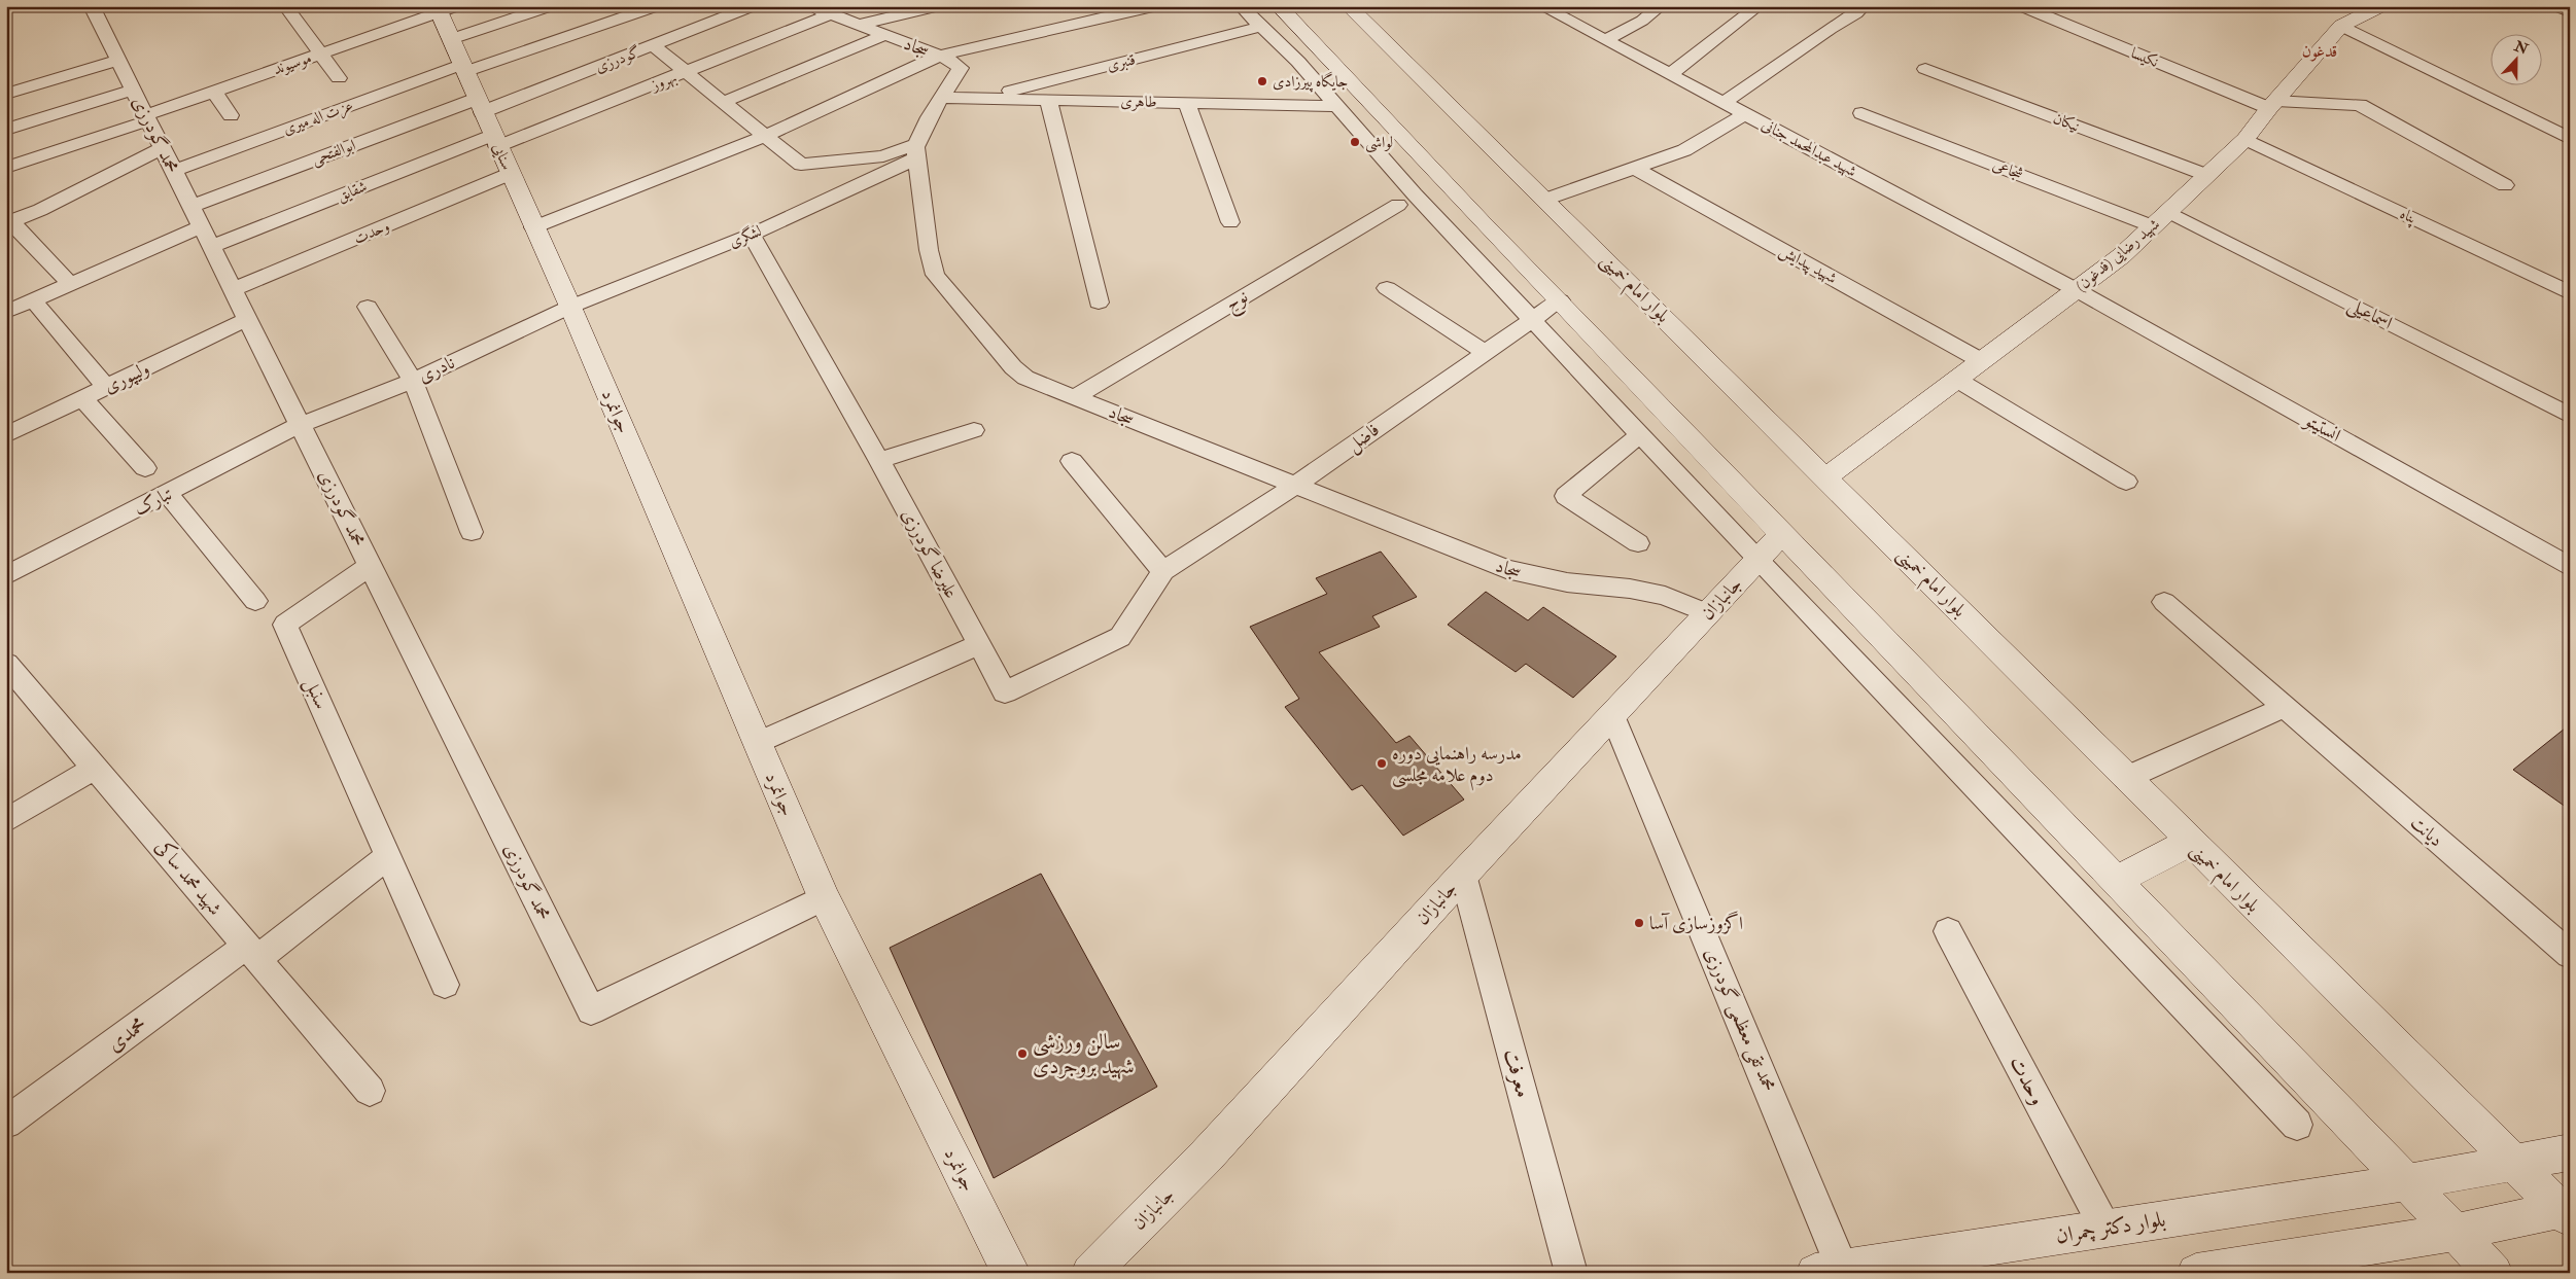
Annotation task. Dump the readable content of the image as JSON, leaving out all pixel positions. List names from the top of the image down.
{
  "streets": {
    "main road": [
      "سنایی",
      "(قدغون) شهید رضایی",
      "بلوار امام خمینی",
      "جوانمرد",
      "جانبازان",
      "بلوار دکتر چمران"
    ],
    "street": [
      "سجاد",
      "نکیسا",
      "گودرزی",
      "قنبری",
      "موسیوند",
      "بهروز",
      "طاهری",
      "عزت اله میری",
      "نیکان",
      "محمد گودرزی",
      "شهید عبدالمحمد جنانی",
      "ابوالفتحی",
      "شجاعی",
      "شقایق",
      "پناه",
      "وحدت",
      "لشگری",
      "شهید پیدایش",
      "نوح",
      "اسماعیلی",
      "نادری",
      "ولیپوری",
      "انستیتو",
      "فاضل",
      "تبارک",
      "علیرضا گودرزی",
      "سنبل",
      "دیانت",
      "شهید محمد ساکی",
      "محمد تقی معظمی گودرزی",
      "محمدی",
      "معرفت"
    ]
  },
  "crossings": [
    ["سجاد", "بهروز"],
    ["سجاد", "طاهری"],
    ["سجاد", "لشگری"],
    ["سجاد", "نوح"],
    ["سجاد", "فاضل"],
    ["سجاد", "جانبازان"],
    ["نکیسا", "(قدغون) شهید رضایی"],
    ["گودرزی", "ابوالفتحی"],
    ["گودرزی", "سنایی"],
    ["قنبری", "طاهری"],
    ["موسیوند", "محمد گودرزی"],
    ["موسیوند", "سنایی"],
    ["بهروز", "سنایی"],
    ["بهروز", "شقایق"],
    ["عزت اله میری", "محمد گودرزی"],
    ["عزت اله میری", "سنایی"],
    ["نیکان", "(قدغون) شهید رضایی"],
    ["محمد گودرزی", "ابوالفتحی"],
    ["محمد گودرزی", "شقایق"],
    ["محمد گودرزی", "وحدت"],
    ["محمد گودرزی", "نادری"],
    ["محمد گودرزی", "ولیپوری"],
    ["محمد گودرزی", "جوانمرد"],
    ["محمد گودرزی", "تبارک"],
    ["محمد گودرزی", "سنبل"],
    ["شهید عبدالمحمد جنانی", "(قدغون) شهید رضایی"],
    ["شهید عبدالمحمد جنانی", "انستیتو"],
    ["ابوالفتحی", "سنایی"],
    ["سنایی", "شقایق"],
    ["سنایی", "وحدت"],
    ["سنایی", "لشگری"],
    ["سنایی", "نادری"],
    ["سنایی", "جوانمرد"],
    ["شجاعی", "(قدغون) شهید رضایی"],
    ["شجاعی", "اسماعیلی"],
    ["پناه", "(قدغون) شهید رضایی"],
    ["وحدت", "بلوار دکتر چمران"],
    ["لشگری", "نادری"],
    ["لشگری", "جوانمرد"],
    ["لشگری", "علیرضا گودرزی"],
    ["(قدغون) شهید رضایی", "شهید پیدایش"],
    ["(قدغون) شهید رضایی", "بلوار امام خمینی"],
    ["(قدغون) شهید رضایی", "اسماعیلی"],
    ["(قدغون) شهید رضایی", "انستیتو"],
    ["بلوار امام خمینی", "بلوار دکتر چمران"],
    ["نادری", "جوانمرد"],
    ["نادری", "تبارک"],
    ["فاضل", "علیرضا گودرزی"],
    ["جانبازان", "محمد تقی معظمی گودرزی"],
    ["جانبازان", "معرفت"],
    ["شهید محمد ساکی", "محمدی"],
    ["محمد تقی معظمی گودرزی", "بلوار دکتر چمران"]
  ],
  "districts": ["قدغون"],
  "places": [
    "جایگاه پیرزادی",
    "لواشی",
    "مدرسه راهنمایی دوره دوم علامه مجلسی",
    "اگزوزسازی آسا",
    "سالن ورزشی شهید بروجردی"
  ],
  "north": "top"
}
